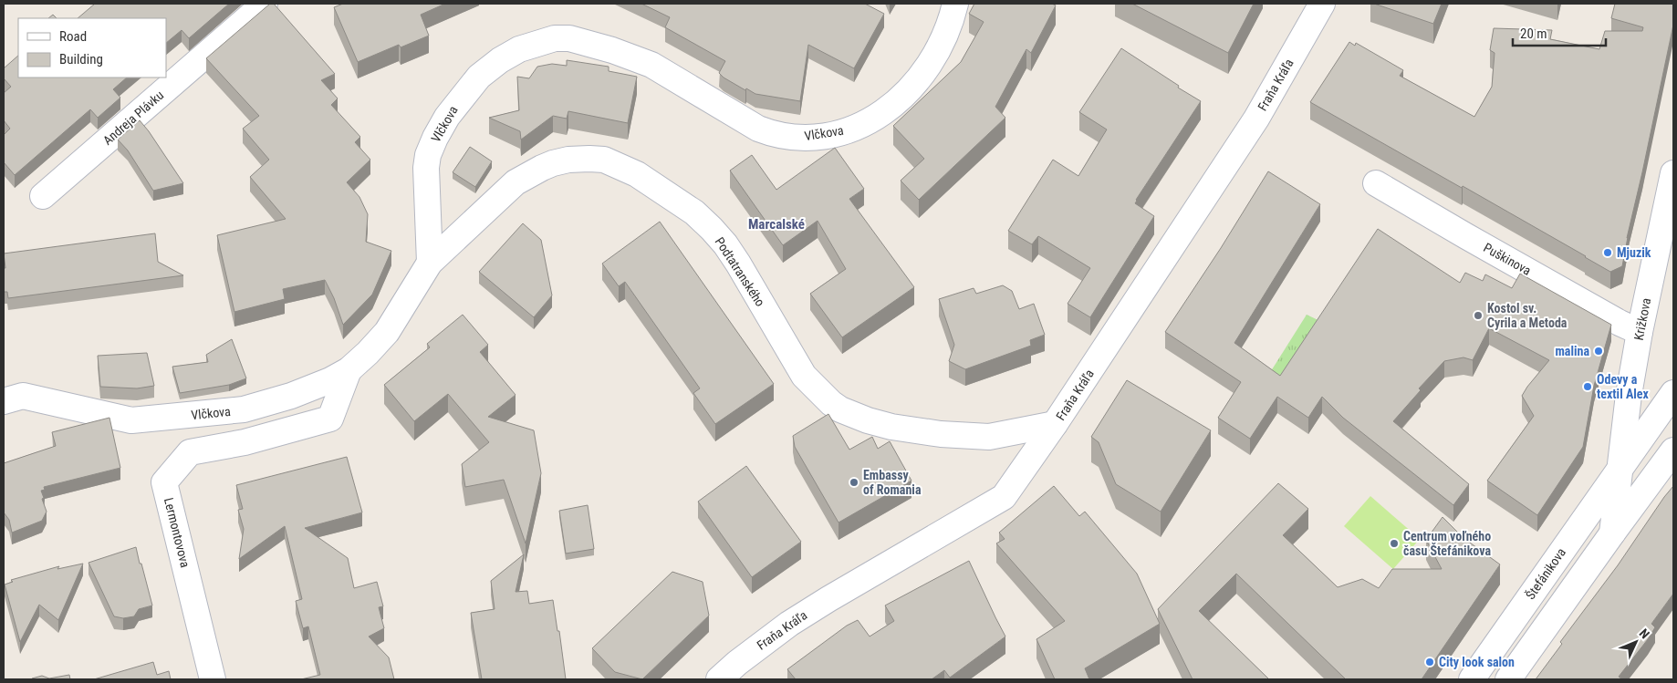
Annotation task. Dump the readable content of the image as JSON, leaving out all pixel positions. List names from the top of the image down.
{
  "streets": {
    "street": [
      "Fraňa Kráľa",
      "Andreja Plávku",
      "Vlčkova",
      "Puškinova",
      "Podtatranského",
      "Križkova",
      "Lermontovova",
      "Štefánikova"
    ]
  },
  "crossings": [
    ["Fraňa Kráľa", "Podtatranského"],
    ["Vlčkova", "Podtatranského"],
    ["Vlčkova", "Lermontovova"],
    ["Puškinova", "Križkova"],
    ["Križkova", "Štefánikova"]
  ],
  "districts": ["Marcalské"],
  "places": [
    "Mjuzik",
    "Kostol sv. Cyrila a Metoda",
    "malina",
    "Odevy a textil Alex",
    "Embassy of Romania",
    "Centrum voľného času Štefánikova",
    "City look salon"
  ],
  "legend": ["Road", "Building"],
  "scale_bar": "20 m",
  "north": "top right"
}
